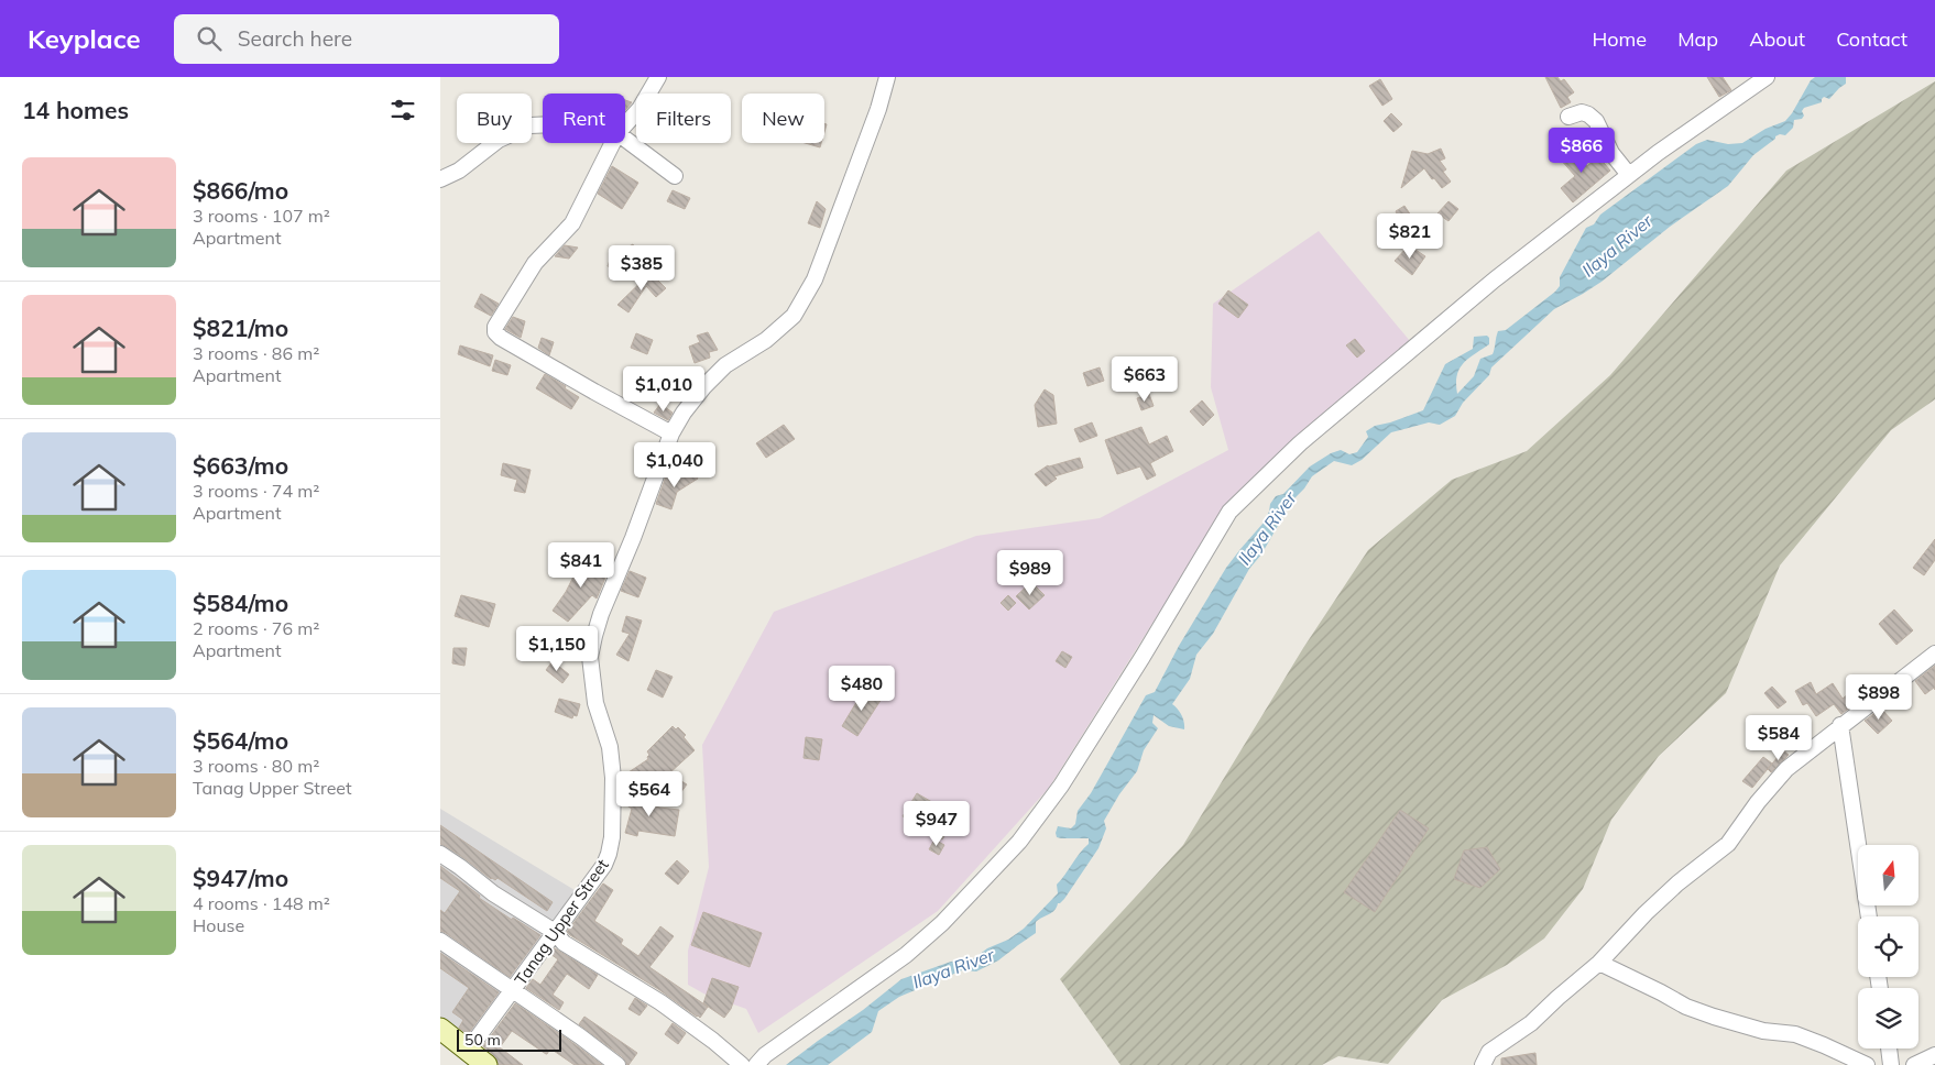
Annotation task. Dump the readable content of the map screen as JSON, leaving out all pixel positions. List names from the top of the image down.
{
  "streets": {
    "street": ["Tanag Upper Street"]
  },
  "water": ["Ilaya River"],
  "scale_bar": "50 m",
  "north": "top",
  "page": {
    "header": "Keyplace",
    "search": "Search here",
    "nav": [
      "Home",
      "Map",
      "About",
      "Contact"
    ],
    "heading": "14 homes",
    "chip": [
      "Buy",
      "Rent",
      "Filters",
      "New"
    ],
    "price": [
      "$866",
      "$821",
      "$385",
      "$663",
      "$1,010",
      "$1,040",
      "$841",
      "$989",
      "$1,150",
      "$480",
      "$898",
      "$584",
      "$564",
      "$947"
    ],
    "list": [
      {
        "name": "$866/mo",
        "note": "3 rooms · 107 m² · Apartment"
      },
      {
        "name": "$821/mo",
        "note": "3 rooms · 86 m² · Apartment"
      },
      {
        "name": "$663/mo",
        "note": "3 rooms · 74 m² · Apartment"
      },
      {
        "name": "$584/mo",
        "note": "2 rooms · 76 m² · Apartment"
      },
      {
        "name": "$564/mo",
        "note": "3 rooms · 80 m² · Tanag Upper Street"
      },
      {
        "name": "$947/mo",
        "note": "4 rooms · 148 m² · House"
      }
    ],
    "scale": "50 m"
  }
}
